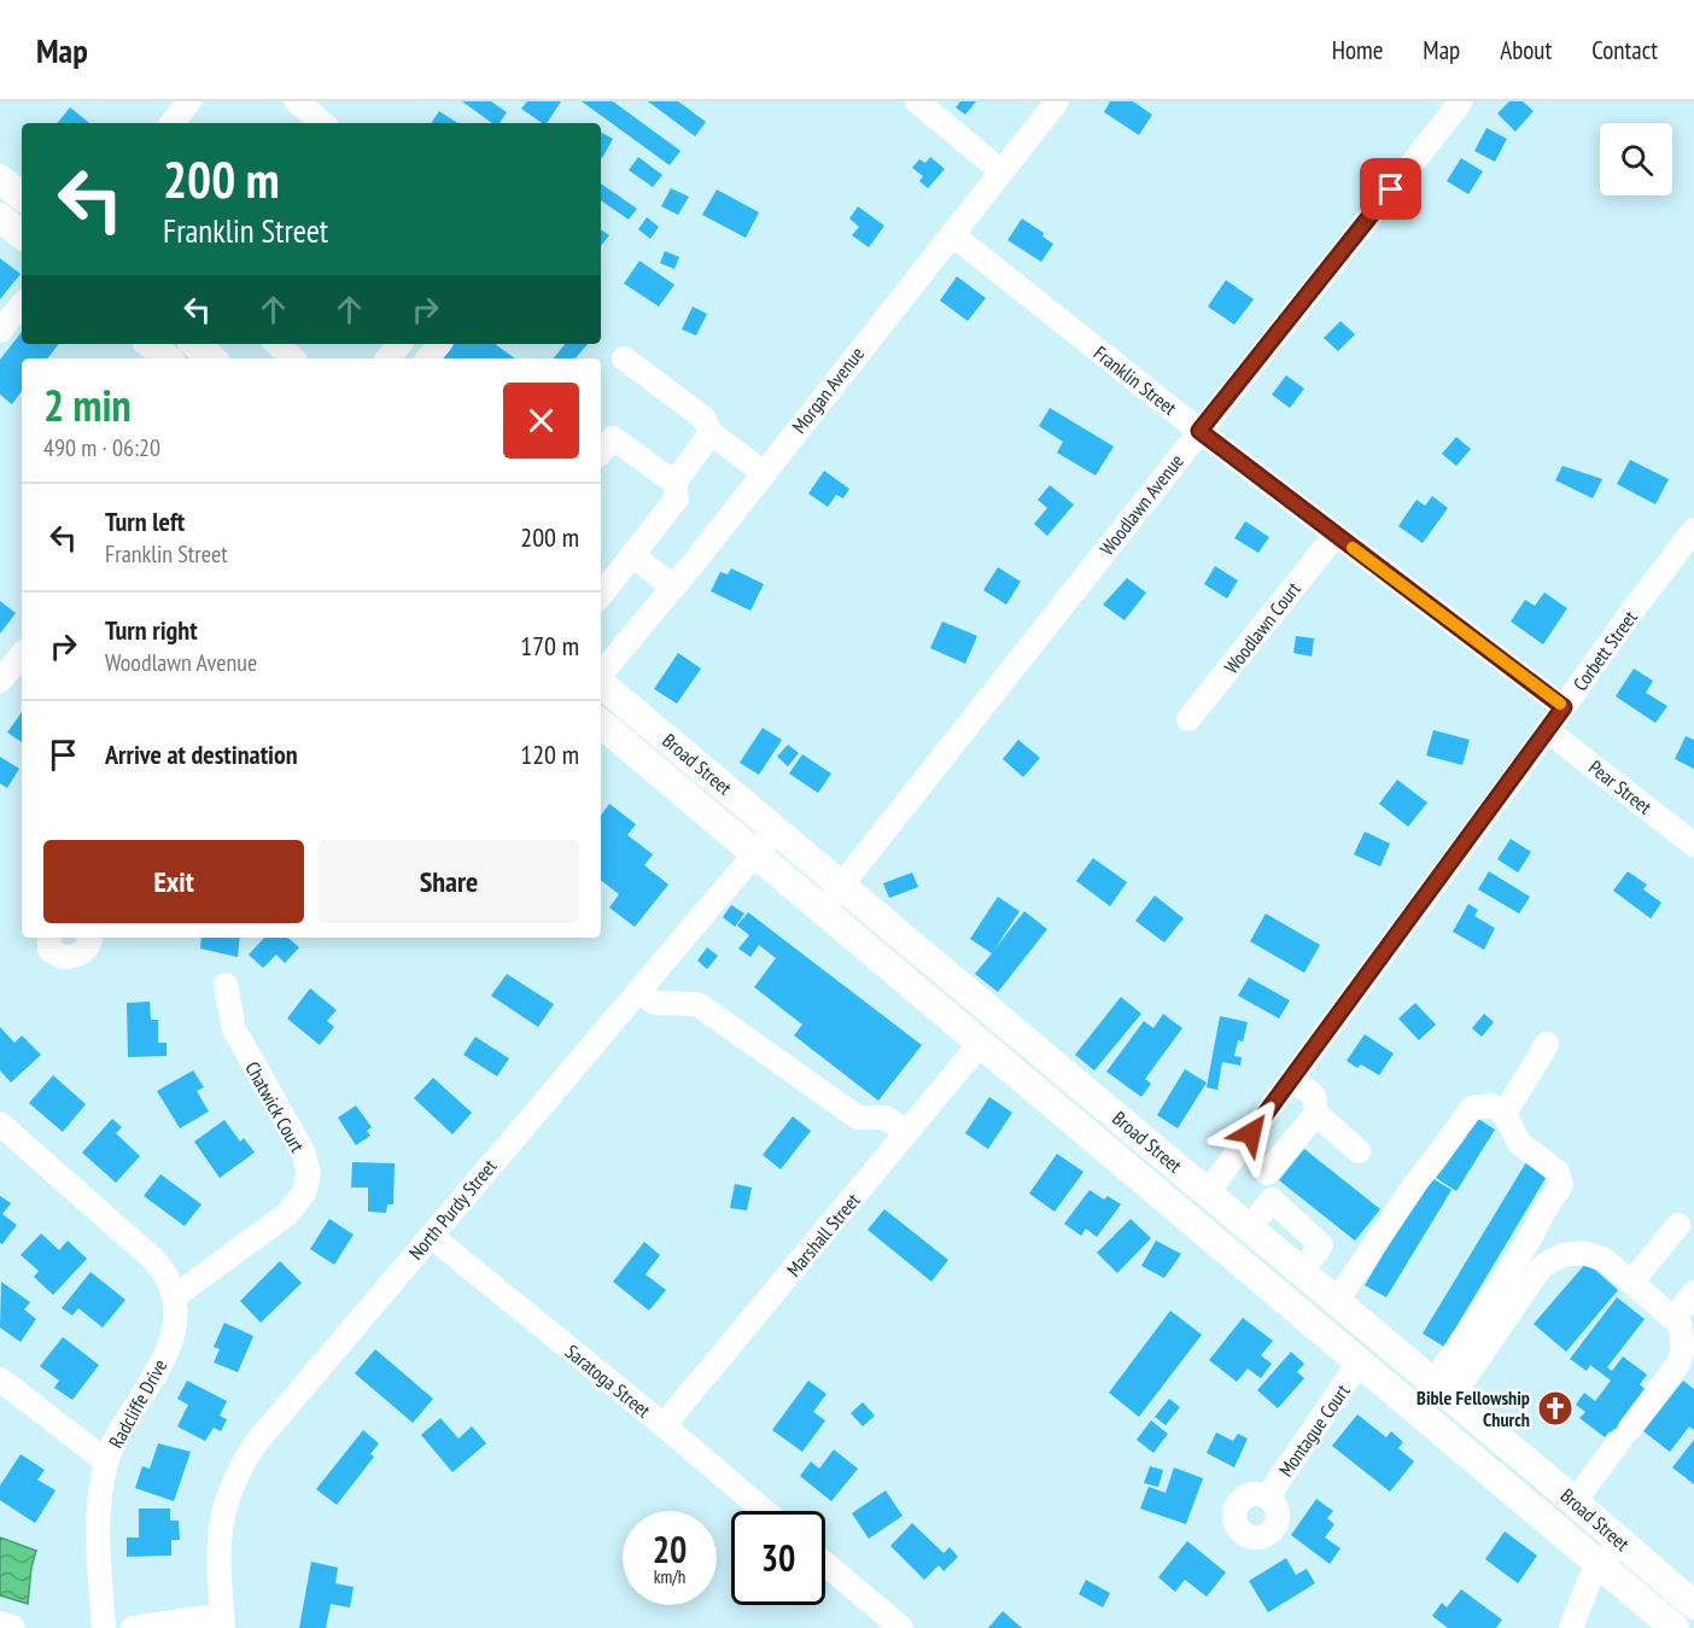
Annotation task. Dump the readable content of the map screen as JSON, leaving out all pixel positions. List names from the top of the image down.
{
  "streets": {
    "main road": ["Broad Street"],
    "street": [
      "Franklin Street",
      "Morgan Avenue",
      "Woodlawn Avenue",
      "Woodlawn Court",
      "Corbett Street",
      "Pear Street",
      "Chatwick Court",
      "North Purdy Street",
      "Marshall Street",
      "Saratoga Street",
      "Radcliffe Drive",
      "Montague Court"
    ]
  },
  "crossings": [
    ["Franklin Street", "Morgan Avenue"],
    ["Franklin Street", "Woodlawn Avenue"],
    ["Franklin Street", "Woodlawn Court"],
    ["Franklin Street", "Corbett Street"],
    ["Woodlawn Avenue", "Broad Street"],
    ["Corbett Street", "Broad Street"],
    ["Corbett Street", "Pear Street"],
    ["Broad Street", "North Purdy Street"],
    ["Broad Street", "Marshall Street"],
    ["Broad Street", "Montague Court"],
    ["Chatwick Court", "Radcliffe Drive"],
    ["North Purdy Street", "Saratoga Street"],
    ["Marshall Street", "Saratoga Street"]
  ],
  "places": {
    "church": ["Bible Fellowship Church"]
  },
  "page": {
    "header": "Map",
    "nav": [
      "Home",
      "Map",
      "About",
      "Contact"
    ],
    "turn": ["200 m", "Franklin Street"],
    "heading": ["2 min", "490 m · 06:20"],
    "list": [
      {
        "name": "Turn left",
        "note": "Franklin Street",
        "value": "200 m"
      },
      {
        "name": "Turn right",
        "note": "Woodlawn Avenue",
        "value": "170 m"
      },
      {
        "name": "Arrive at destination",
        "value": "120 m"
      }
    ],
    "buttons": ["Exit", "Share"],
    "speed": "20 km/h",
    "limit": "30"
  }
}
